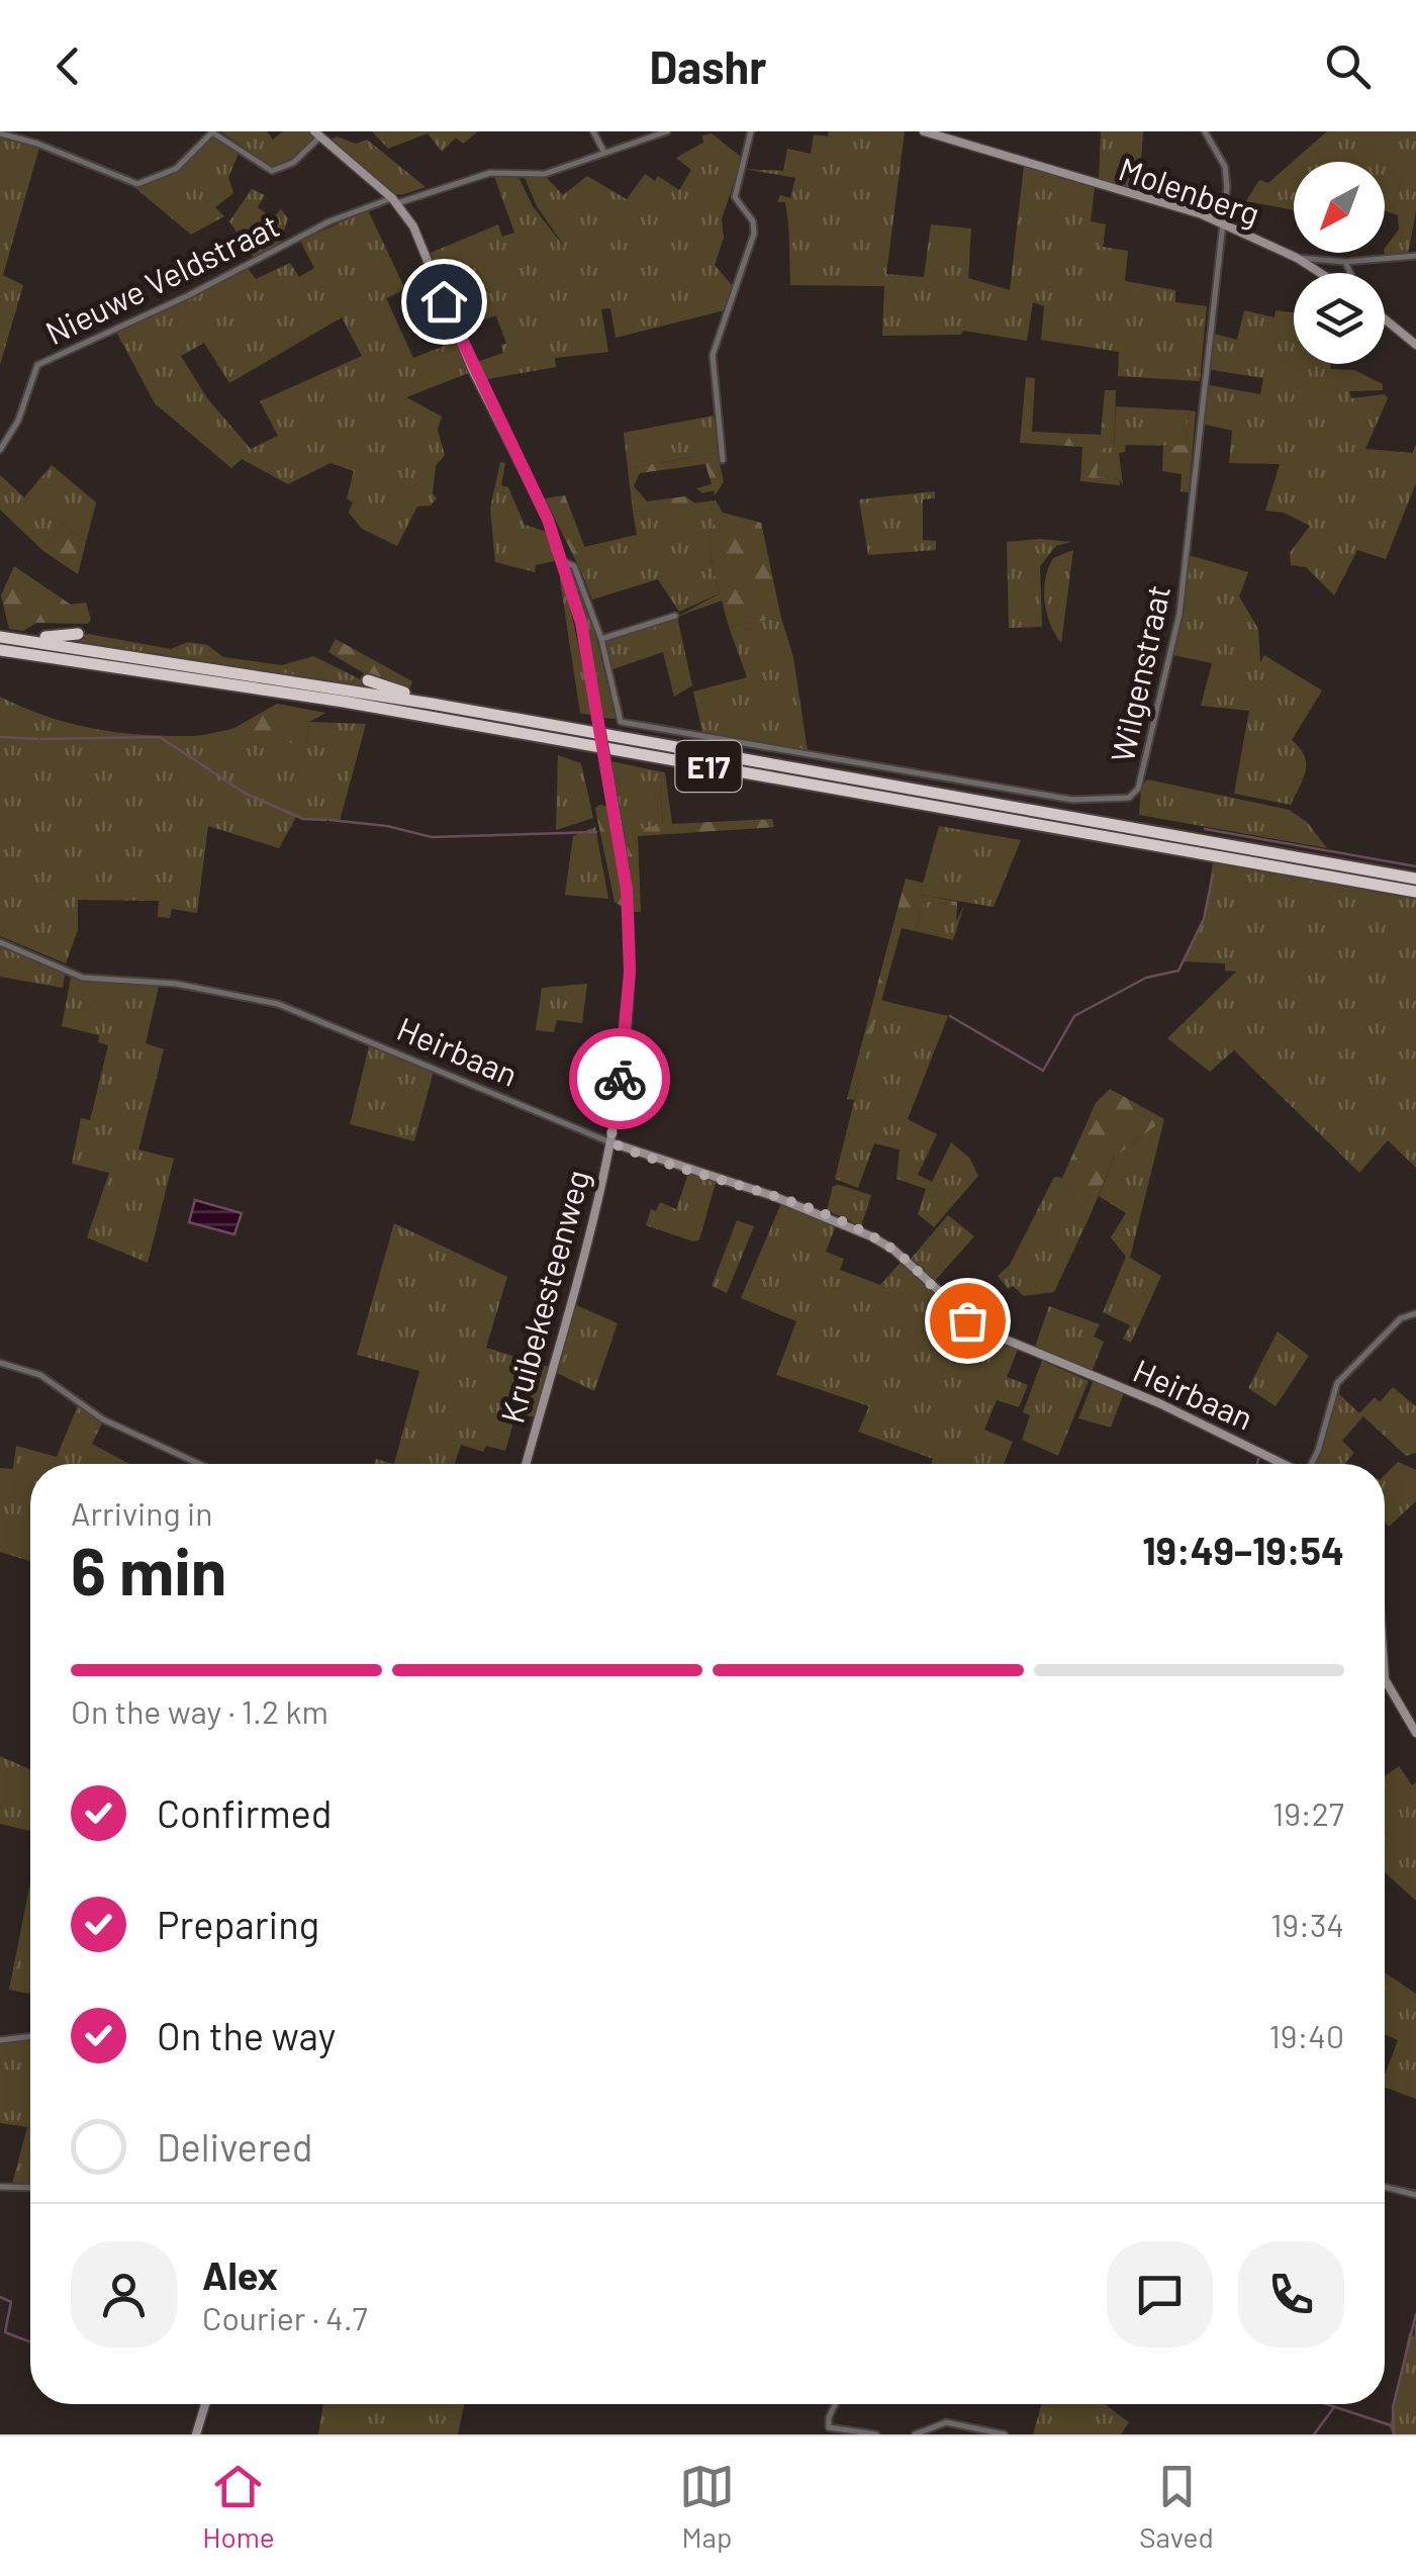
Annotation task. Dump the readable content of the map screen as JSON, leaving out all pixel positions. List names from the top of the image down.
{
  "streets": {
    "highway": ["E17"],
    "street": [
      "Molenberg",
      "Nieuwe Veldstraat",
      "Wilgenstraat",
      "Heirbaan",
      "Kruibekesteenweg"
    ]
  },
  "crossings": [
    ["Molenberg", "Wilgenstraat"],
    ["Nieuwe Veldstraat", "Kruibekesteenweg"],
    ["Heirbaan", "Kruibekesteenweg"]
  ],
  "north": "bottom left",
  "page": {
    "header": "Dashr",
    "heading": ["6 min", "Arriving in", "19:49–19:54"],
    "panel": ["Alex", "Courier · 4.7"],
    "bar": "On the way · 1.2 km",
    "list": [
      ["Confirmed", "19:27"],
      ["Preparing", "19:34"],
      ["On the way", "19:40"],
      "Delivered"
    ],
    "tabs": ["Home", "Map", "Saved"]
  }
}
